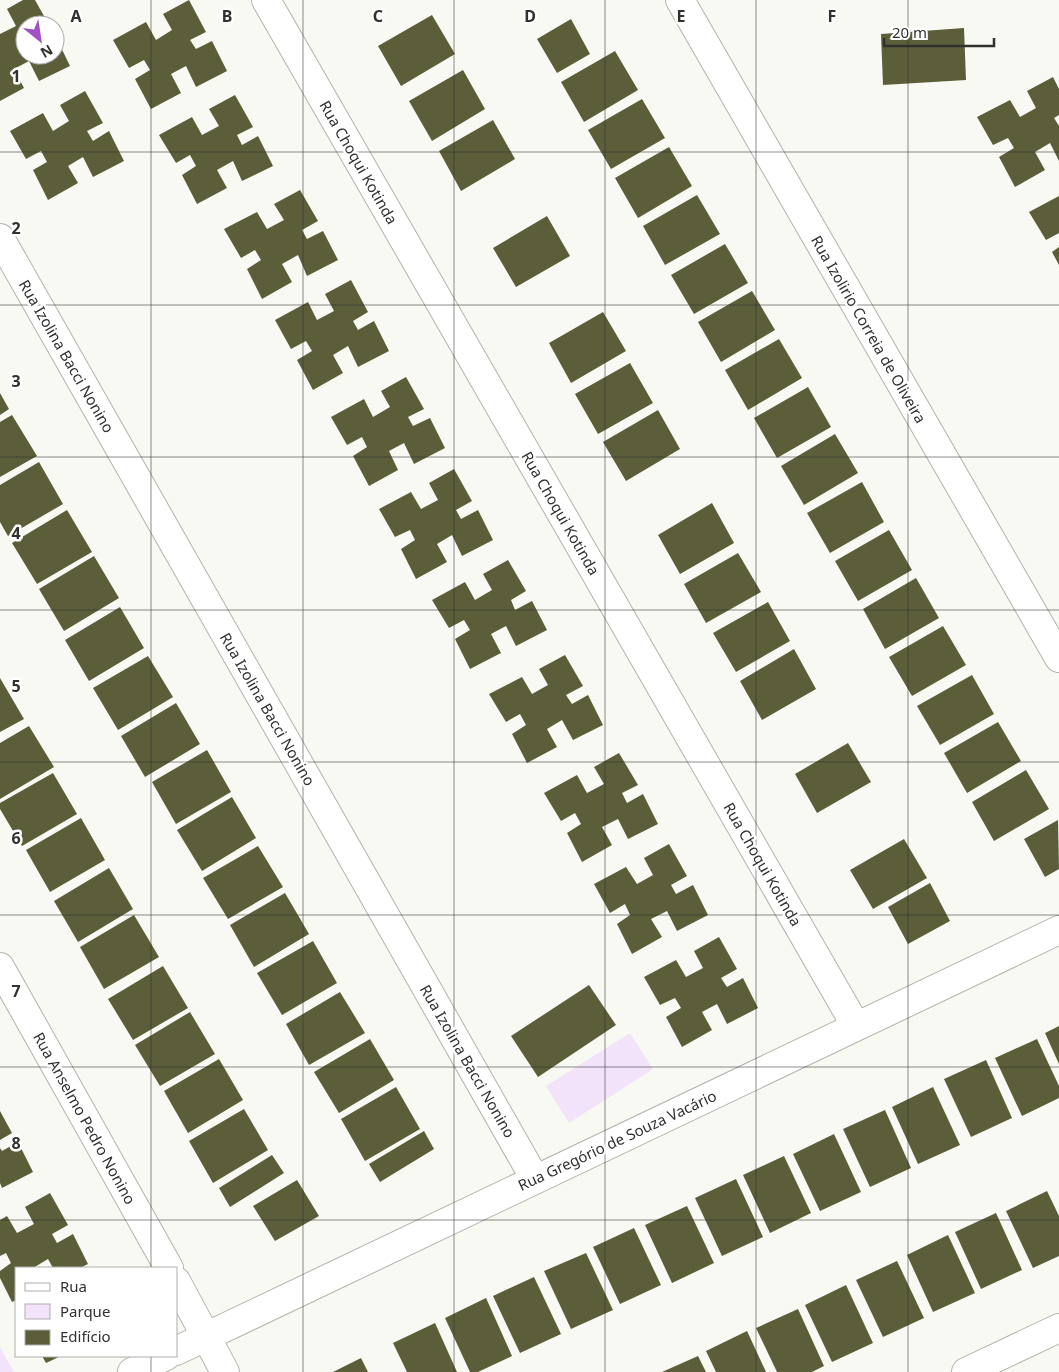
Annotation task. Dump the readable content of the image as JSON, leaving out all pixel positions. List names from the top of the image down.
{
  "streets": {
    "street": [
      "Rua Choqui Kotinda",
      "Rua Izolirio Correia de Oliveira",
      "Rua Izolina Bacci Nonino",
      "Rua Anselmo Pedro Nonino",
      "Rua Gregório de Souza Vacário"
    ]
  },
  "crossings": [
    ["Rua Choqui Kotinda", "Rua Gregório de Souza Vacário"],
    ["Rua Izolina Bacci Nonino", "Rua Gregório de Souza Vacário"]
  ],
  "legend": ["Rua", "Parque", "Edifício"],
  "scale_bar": "20 m",
  "north": "bottom right",
  "grid": {
    "columns": [
      "A",
      "B",
      "C",
      "D",
      "E",
      "F"
    ],
    "rows": [
      "1",
      "2",
      "3",
      "4",
      "5",
      "6",
      "7",
      "8"
    ]
  }
}
